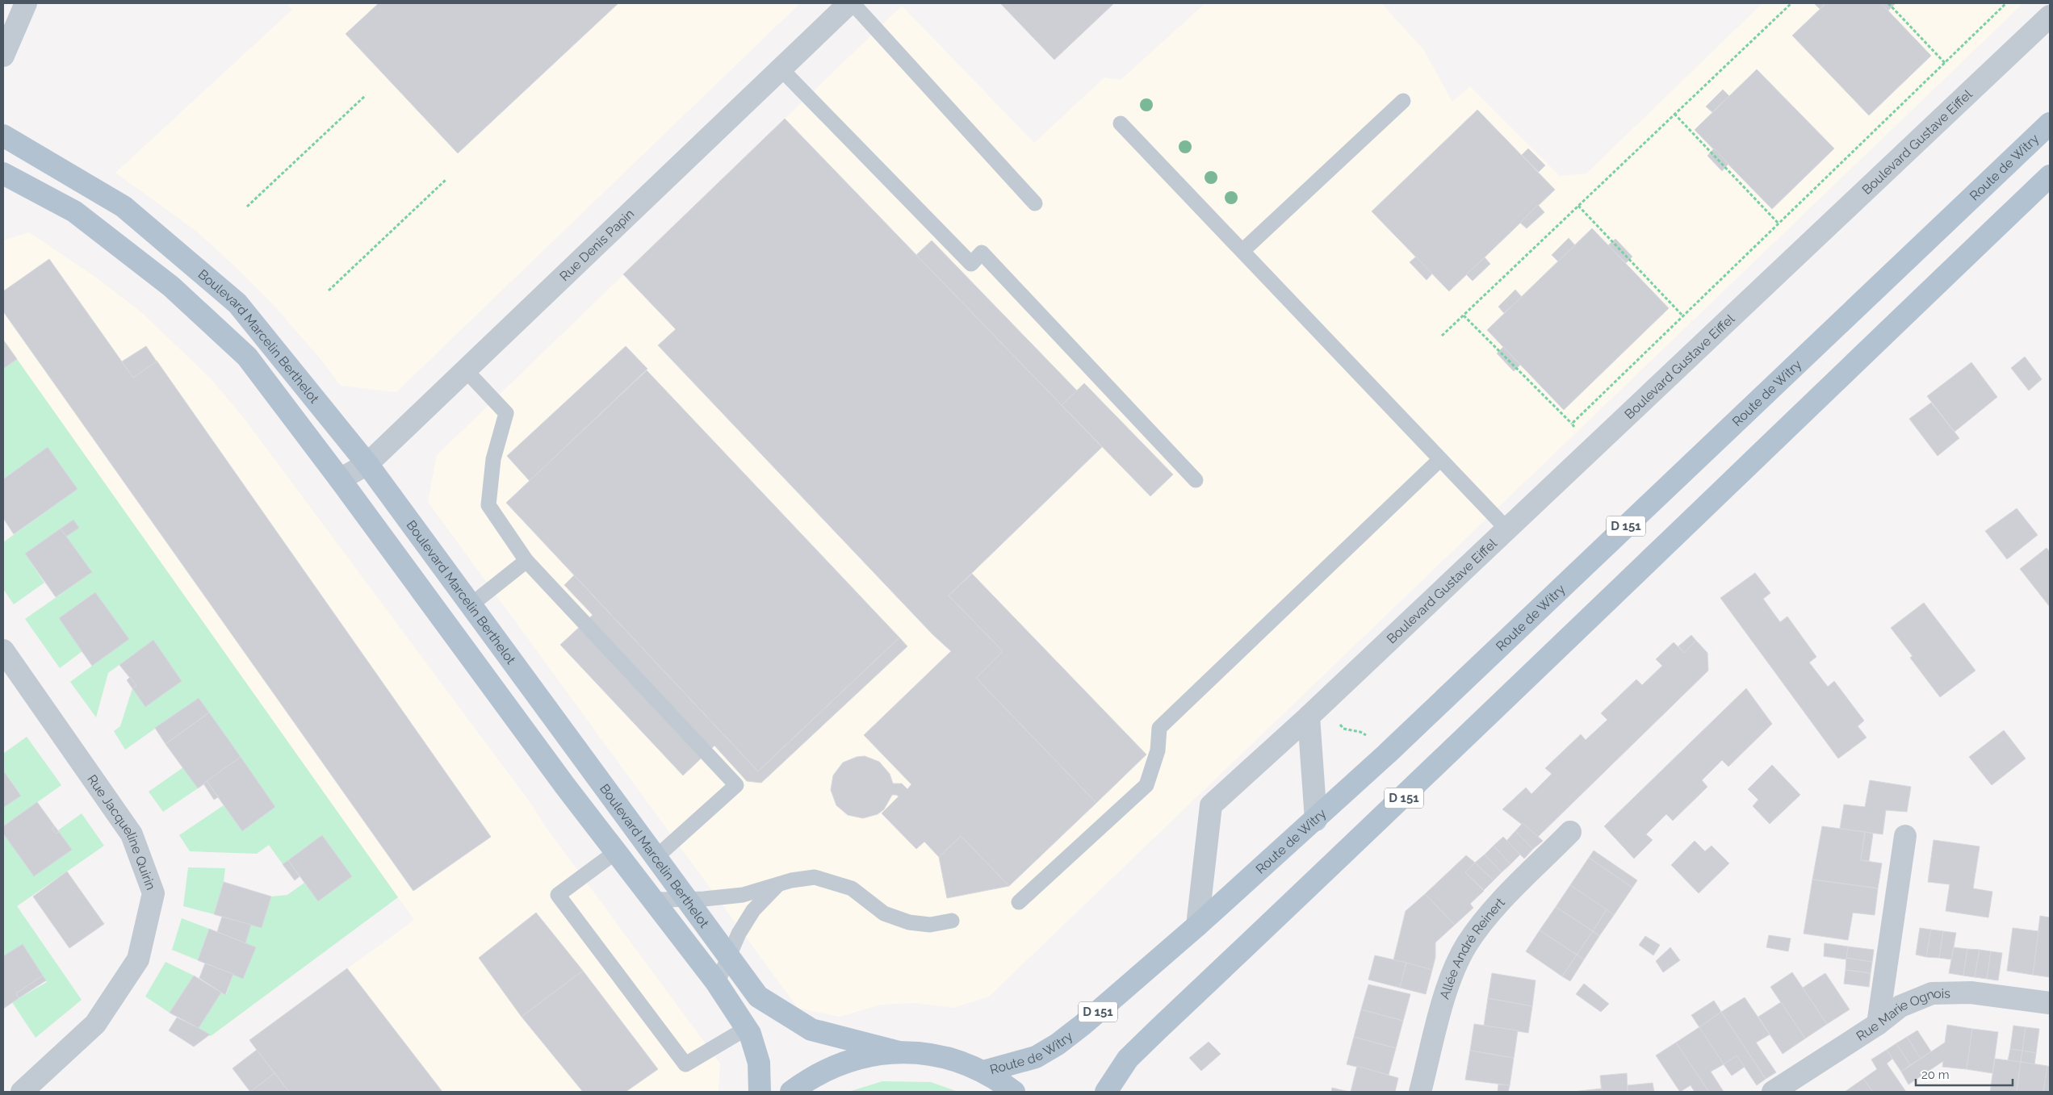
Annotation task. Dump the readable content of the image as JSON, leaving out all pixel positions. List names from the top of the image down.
{
  "streets": {
    "main road": ["Route de Witry", "Boulevard Marcelin Berthelot", "D 151"],
    "street": [
      "Boulevard Gustave Eiffel",
      "Rue Denis Papin",
      "Rue Jacqueline Quirin",
      "Allée André Reinert",
      "Rue Marie Ognois"
    ]
  },
  "crossings": [
    ["Boulevard Gustave Eiffel", "Route de Witry"],
    ["Rue Denis Papin", "Boulevard Marcelin Berthelot"]
  ],
  "scale_bar": "20 m"
}
